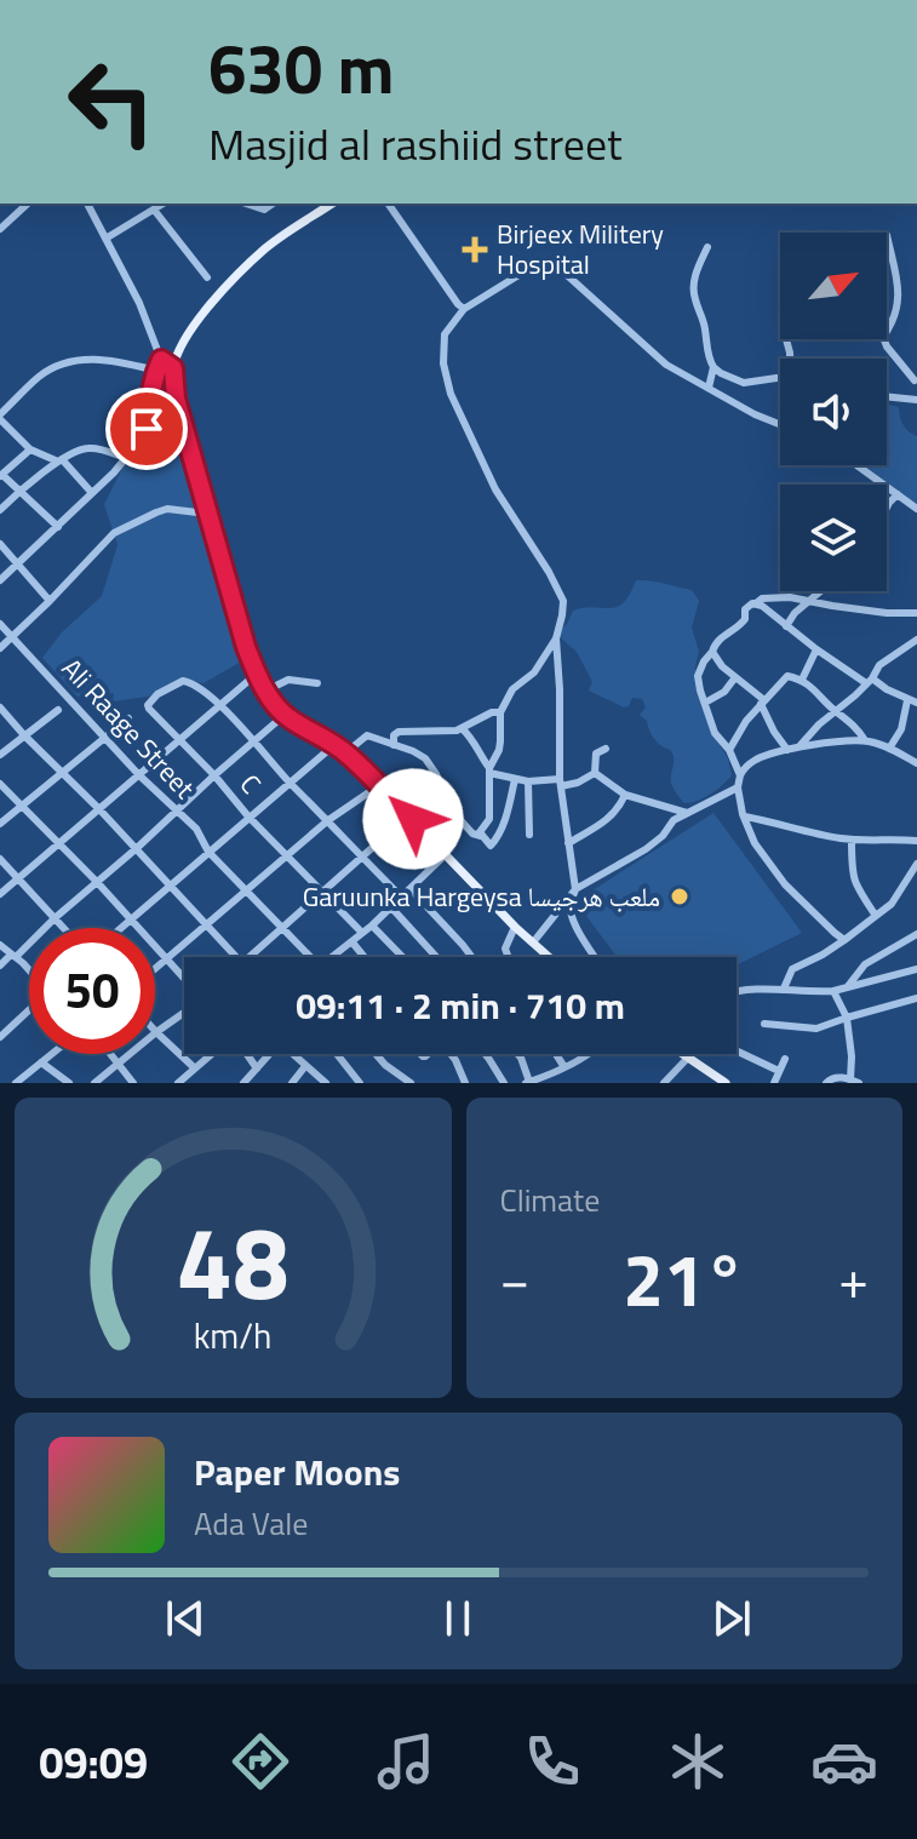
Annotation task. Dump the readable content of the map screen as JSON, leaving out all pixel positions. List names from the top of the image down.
{
  "streets": {
    "street": ["Ali Raage Street", "C"]
  },
  "places": {
    "health": ["Birjeex Militery Hospital"],
    "other": ["Garuunka Hargeysa ملعب هرجيسا"]
  },
  "north": "top right",
  "page": {
    "turn": ["630 m", "Masjid al rashiid street"],
    "limit": "50",
    "trip": "09:11 · 2 min · 710 m",
    "tile": "Climate",
    "heat": ["−", "21°", "+"],
    "song": ["Paper Moons", "Ada Vale"],
    "tabs": "09:09",
    "gauge": ["48", "km/h"]
  }
}
